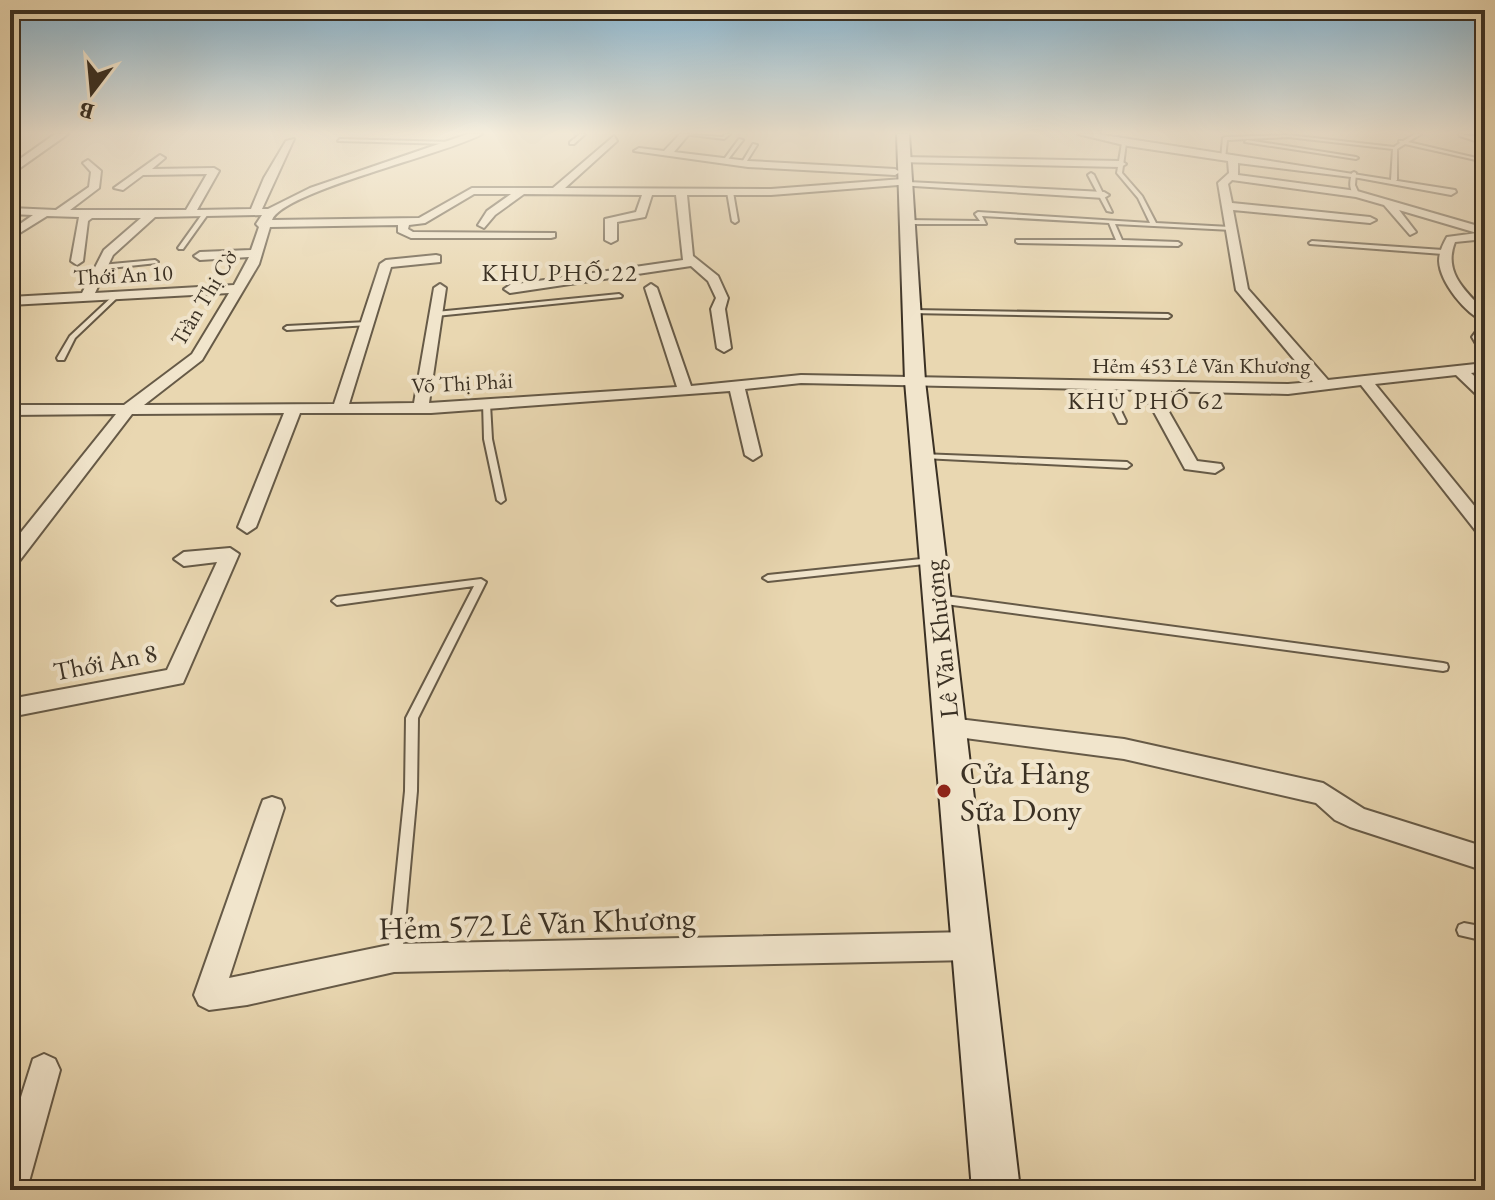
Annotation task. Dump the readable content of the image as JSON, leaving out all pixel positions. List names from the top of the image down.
{
  "streets": {
    "main road": ["Lê Văn Khương"],
    "street": [
      "Thới An 10",
      "Trần Thị Cờ",
      "Hẻm 453 Lê Văn Khương",
      "Võ Thị Phải",
      "Thới An 8",
      "Hẻm 572 Lê Văn Khương"
    ]
  },
  "crossings": [
    ["Thới An 10", "Trần Thị Cờ"],
    ["Trần Thị Cờ", "Võ Thị Phải"],
    ["Hẻm 453 Lê Văn Khương", "Võ Thị Phải"],
    ["Hẻm 453 Lê Văn Khương", "Lê Văn Khương"],
    ["Võ Thị Phải", "Lê Văn Khương"],
    ["Lê Văn Khương", "Hẻm 572 Lê Văn Khương"]
  ],
  "districts": ["KHU PHỐ 22", "KHU PHỐ 62"],
  "places": ["Cửa Hàng Sữa Dony"],
  "north": "bottom"
}
